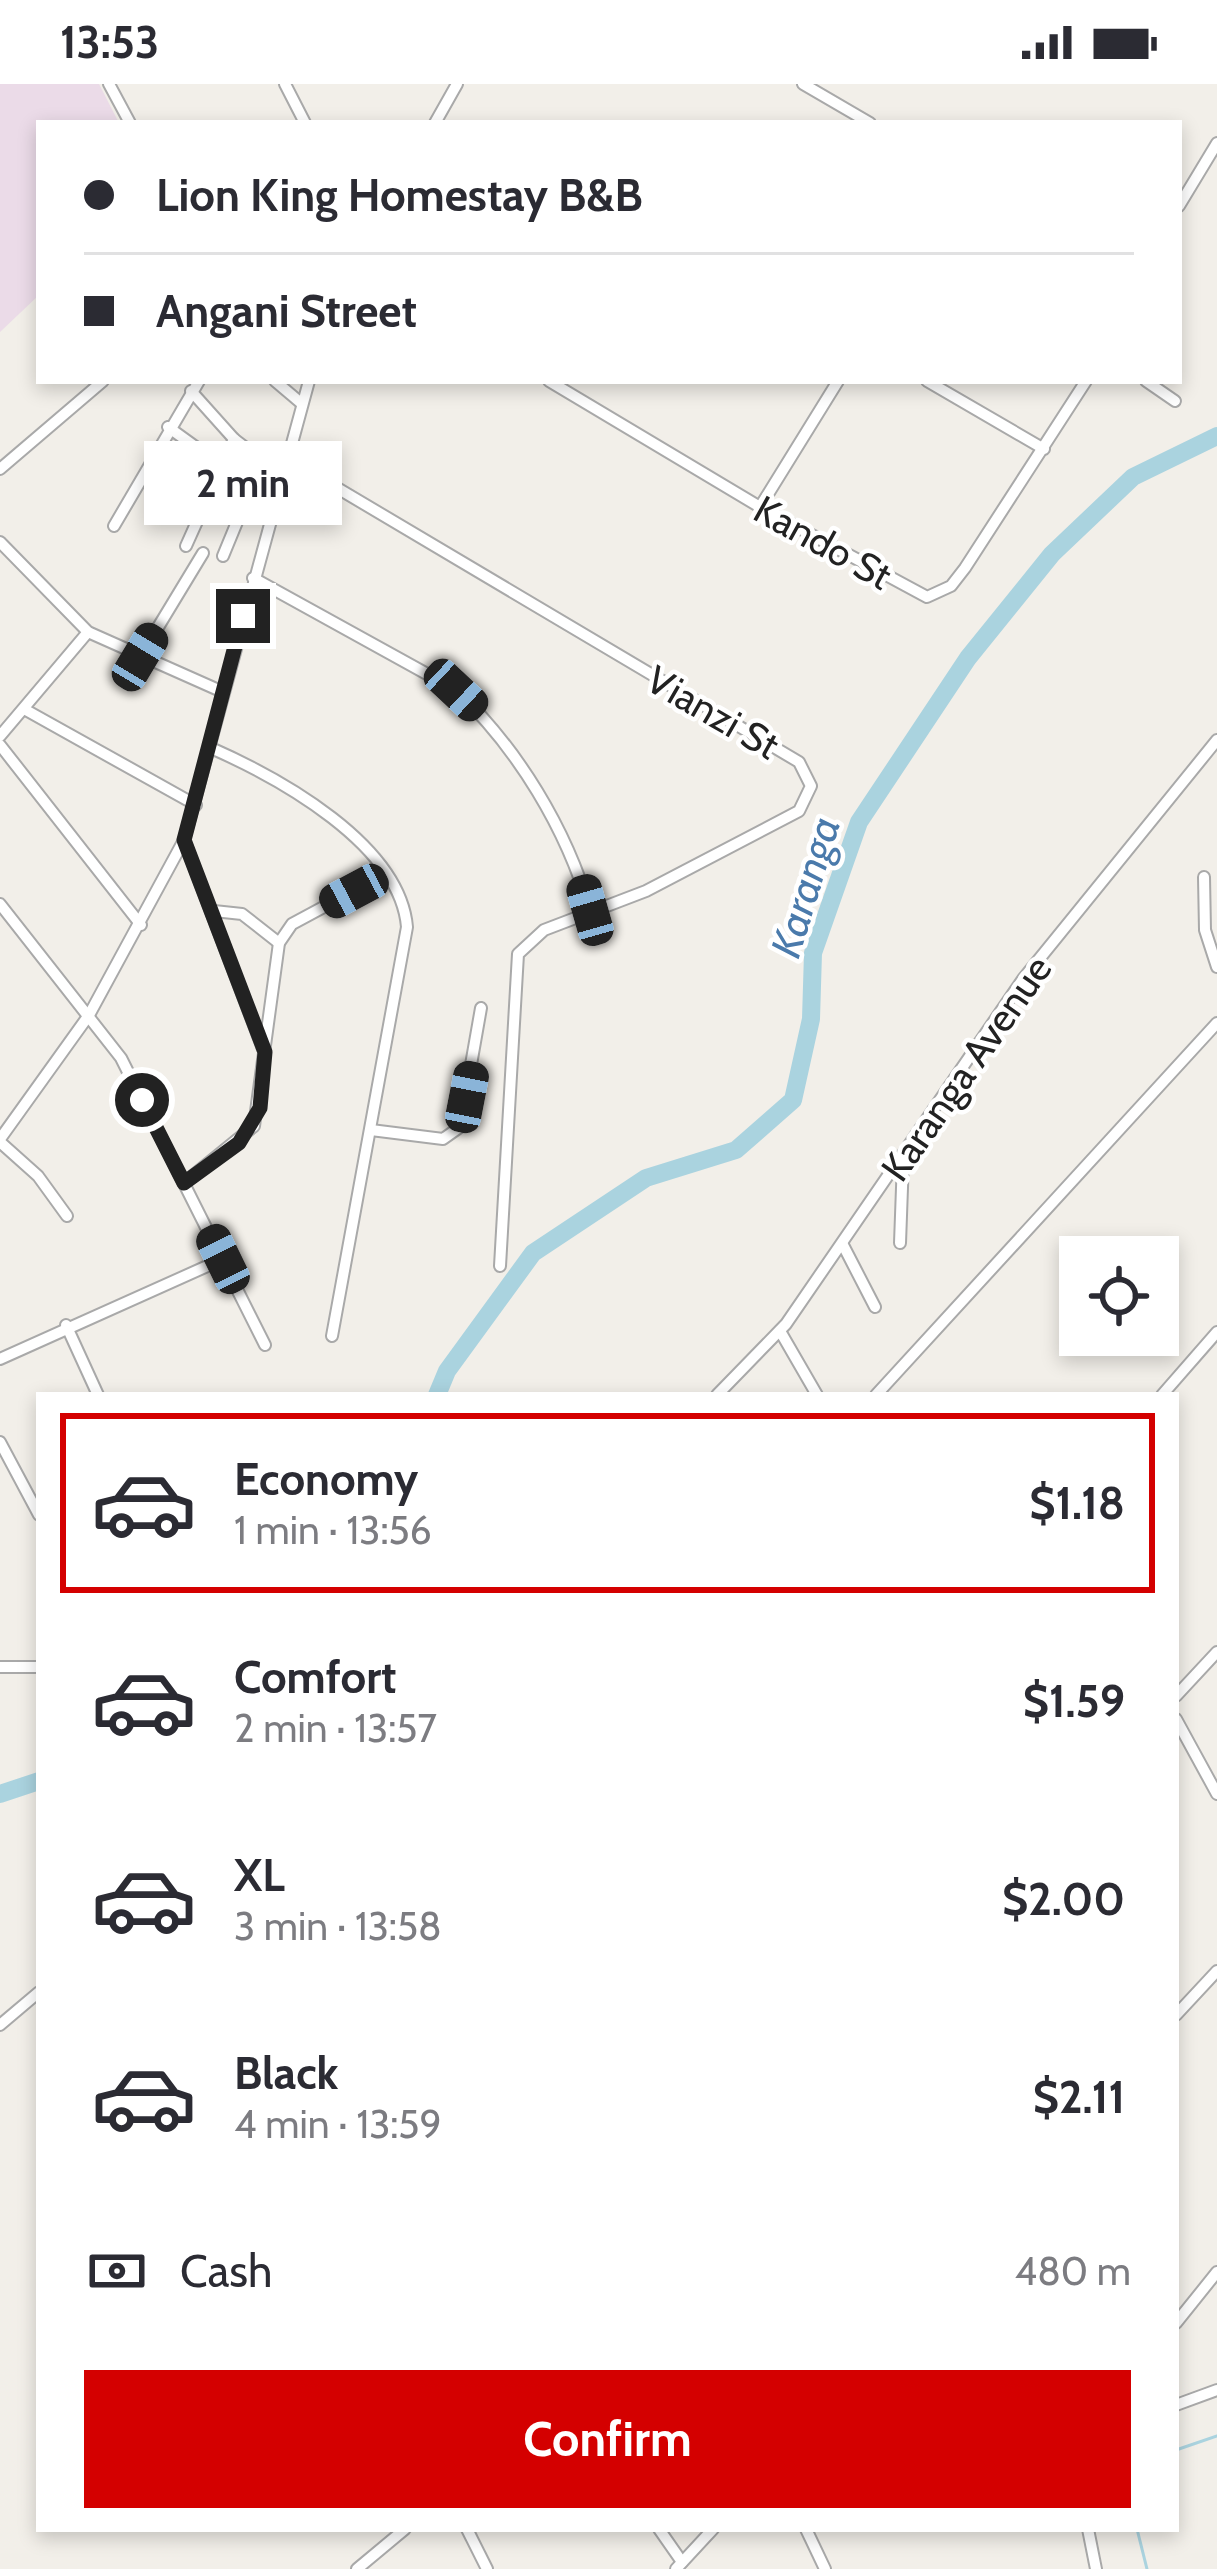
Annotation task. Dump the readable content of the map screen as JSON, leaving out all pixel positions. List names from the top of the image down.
{
  "streets": {
    "street": ["Kando St", "Vianzi St", "Karanga Avenue"]
  },
  "water": ["Karanga"],
  "page": {
    "status": "13:53",
    "banner": ["Lion King Homestay B&B", "Angani Street"],
    "bubble": "2 min",
    "list": [
      {
        "name": "Economy",
        "note": "1 min · 13:56",
        "value": "$1.18"
      },
      {
        "name": "Comfort",
        "note": "2 min · 13:57",
        "value": "$1.59"
      },
      {
        "name": "XL",
        "note": "3 min · 13:58",
        "value": "$2.00"
      },
      {
        "name": "Black",
        "note": "4 min · 13:59",
        "value": "$2.11"
      }
    ],
    "pay": ["Cash", "480 m"],
    "buttons": "Confirm"
  }
}
